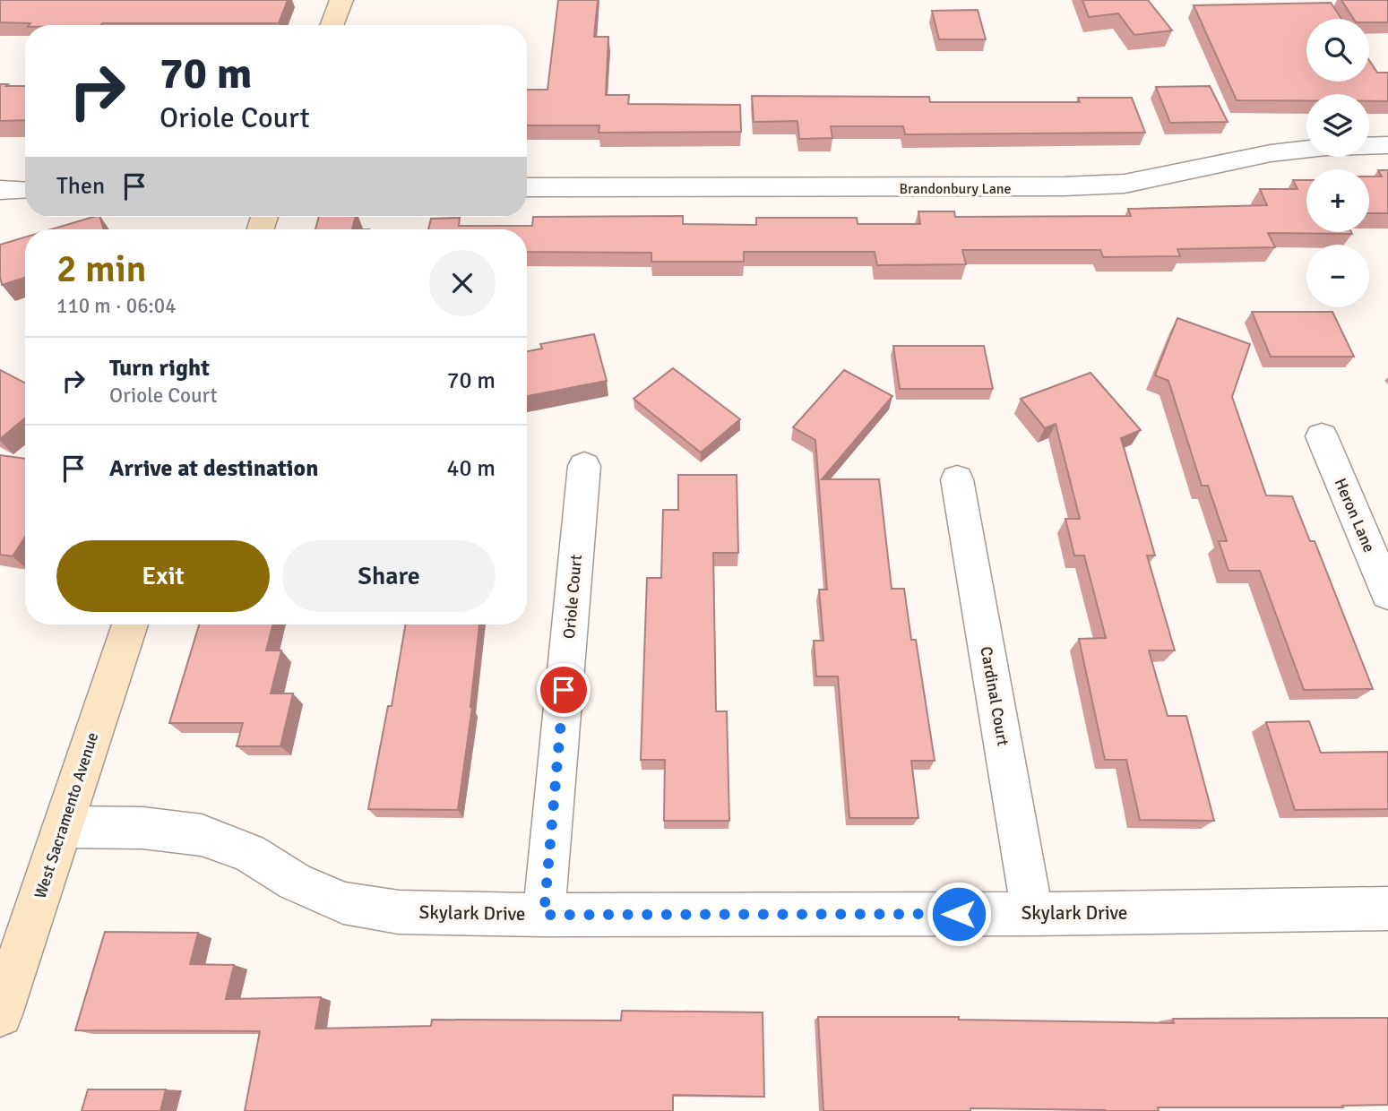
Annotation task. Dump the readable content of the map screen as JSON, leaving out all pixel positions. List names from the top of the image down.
{
  "streets": {
    "street": [
      "Brandonbury Lane",
      "Heron Lane",
      "Oriole Court",
      "Cardinal Court",
      "West Sacramento Avenue",
      "Skylark Drive"
    ]
  },
  "crossings": [
    ["Oriole Court", "Skylark Drive"],
    ["Cardinal Court", "Skylark Drive"],
    ["West Sacramento Avenue", "Skylark Drive"]
  ],
  "page": {
    "map_buttons": ["+", "−"],
    "turn": ["70 m", "Oriole Court"],
    "then": "Then",
    "heading": ["2 min", "110 m · 06:04"],
    "list": [
      {
        "name": "Turn right",
        "note": "Oriole Court",
        "value": "70 m"
      },
      {
        "name": "Arrive at destination",
        "value": "40 m"
      }
    ],
    "buttons": ["Exit", "Share"]
  }
}
